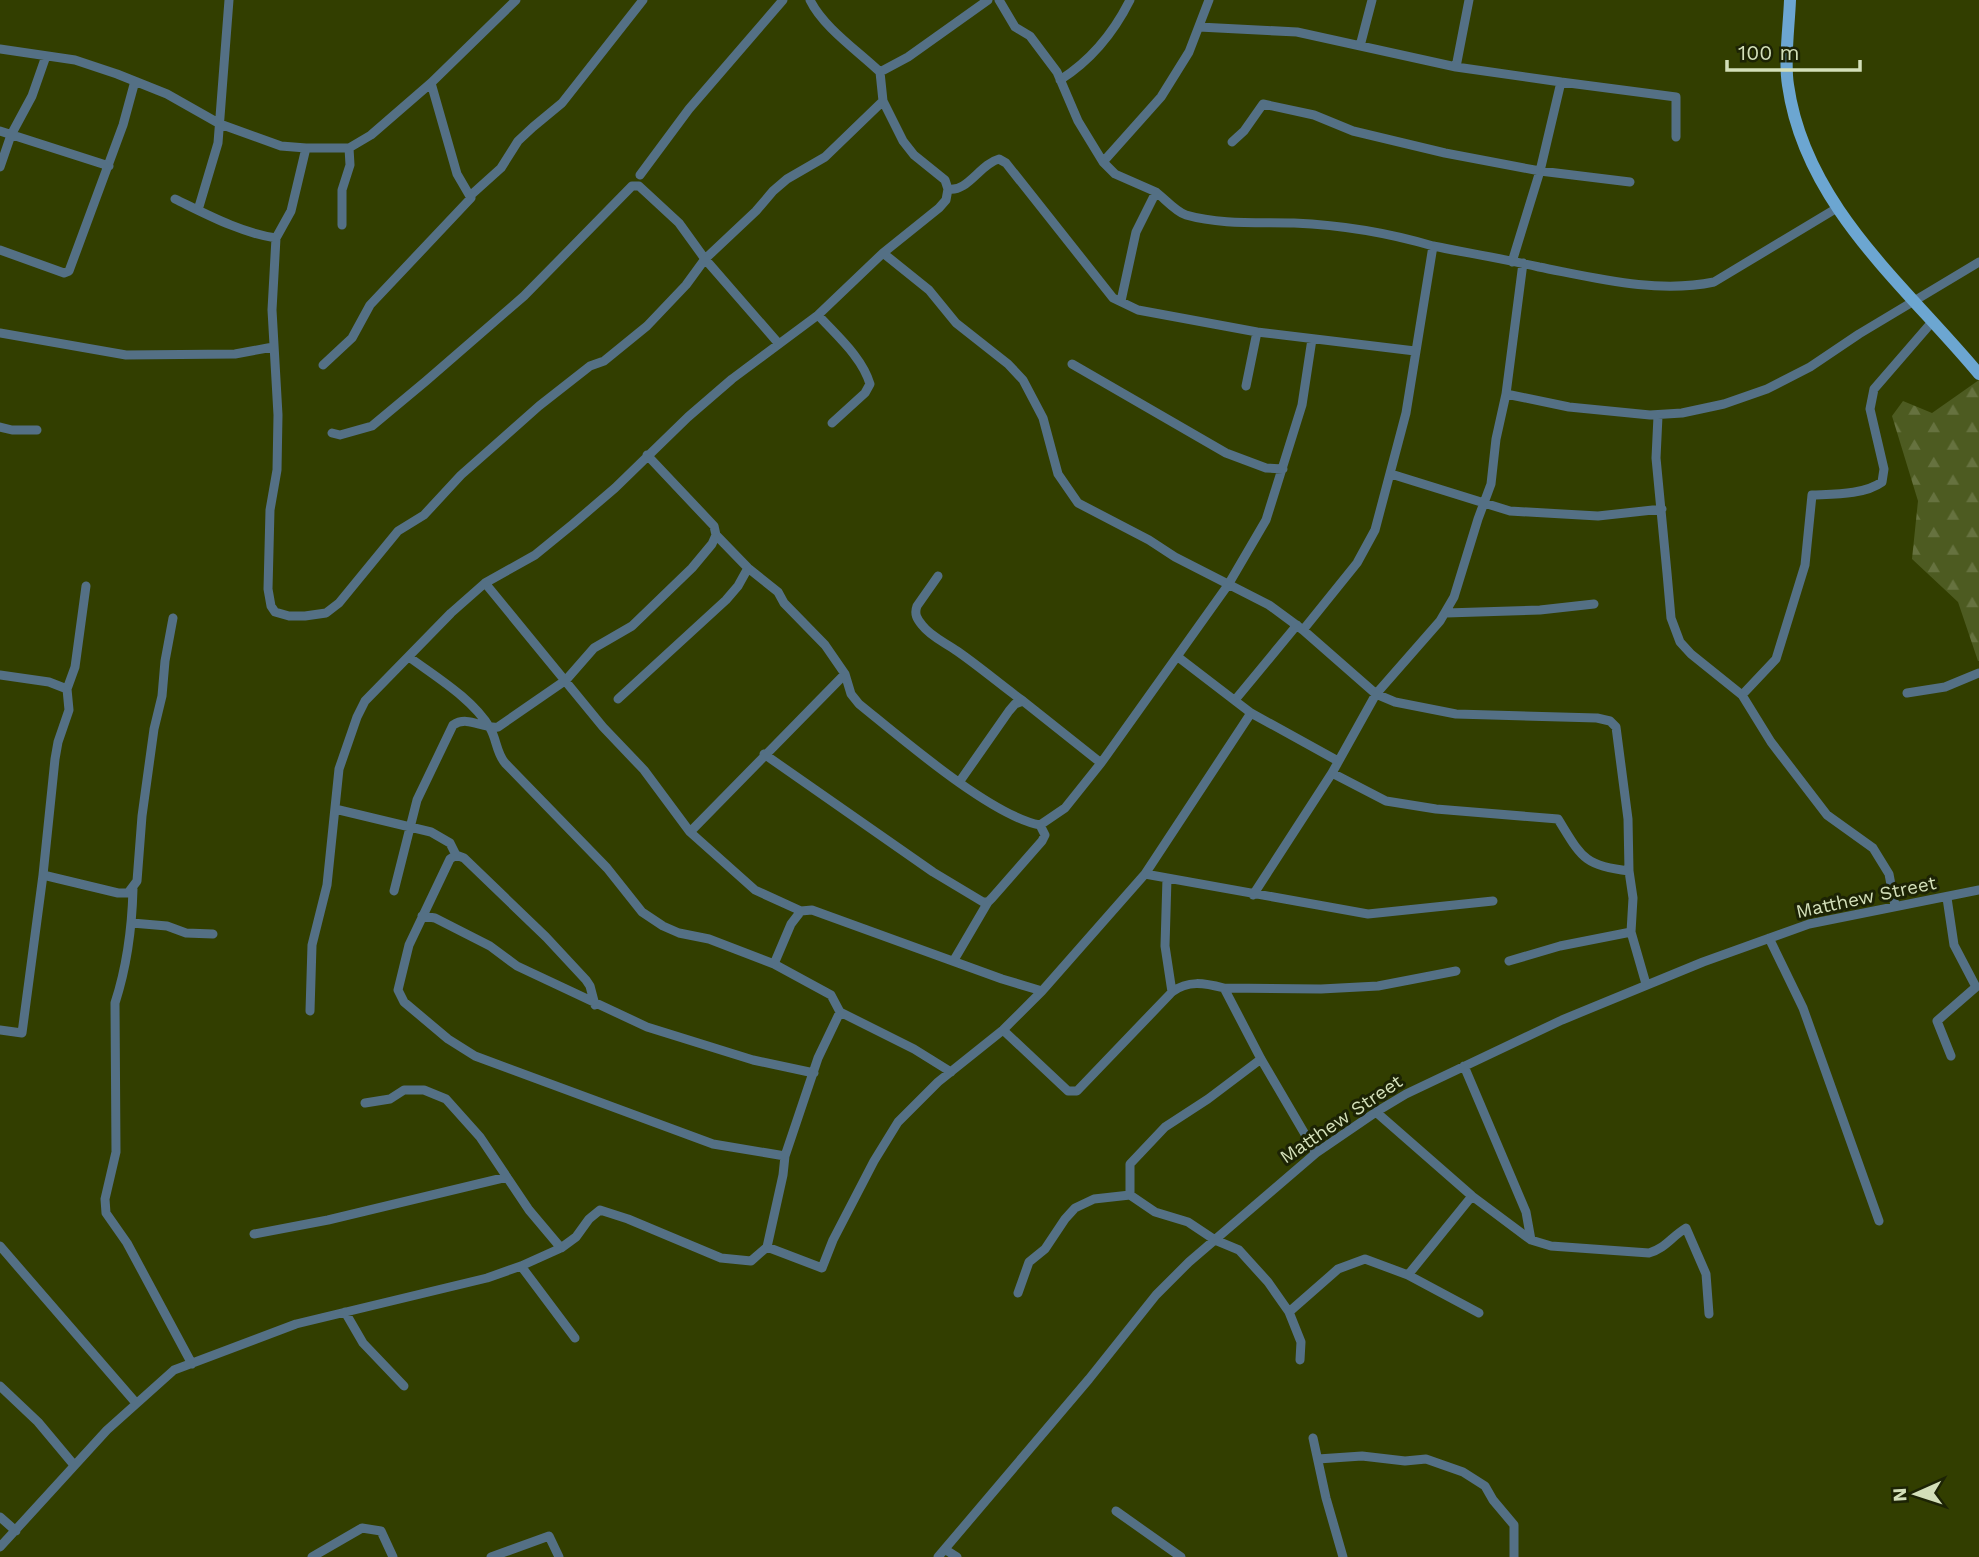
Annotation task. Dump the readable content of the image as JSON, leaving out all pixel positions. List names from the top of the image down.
{
  "streets": {
    "street": ["Matthew Street"]
  },
  "scale_bar": "100 m",
  "north": "left"
}
